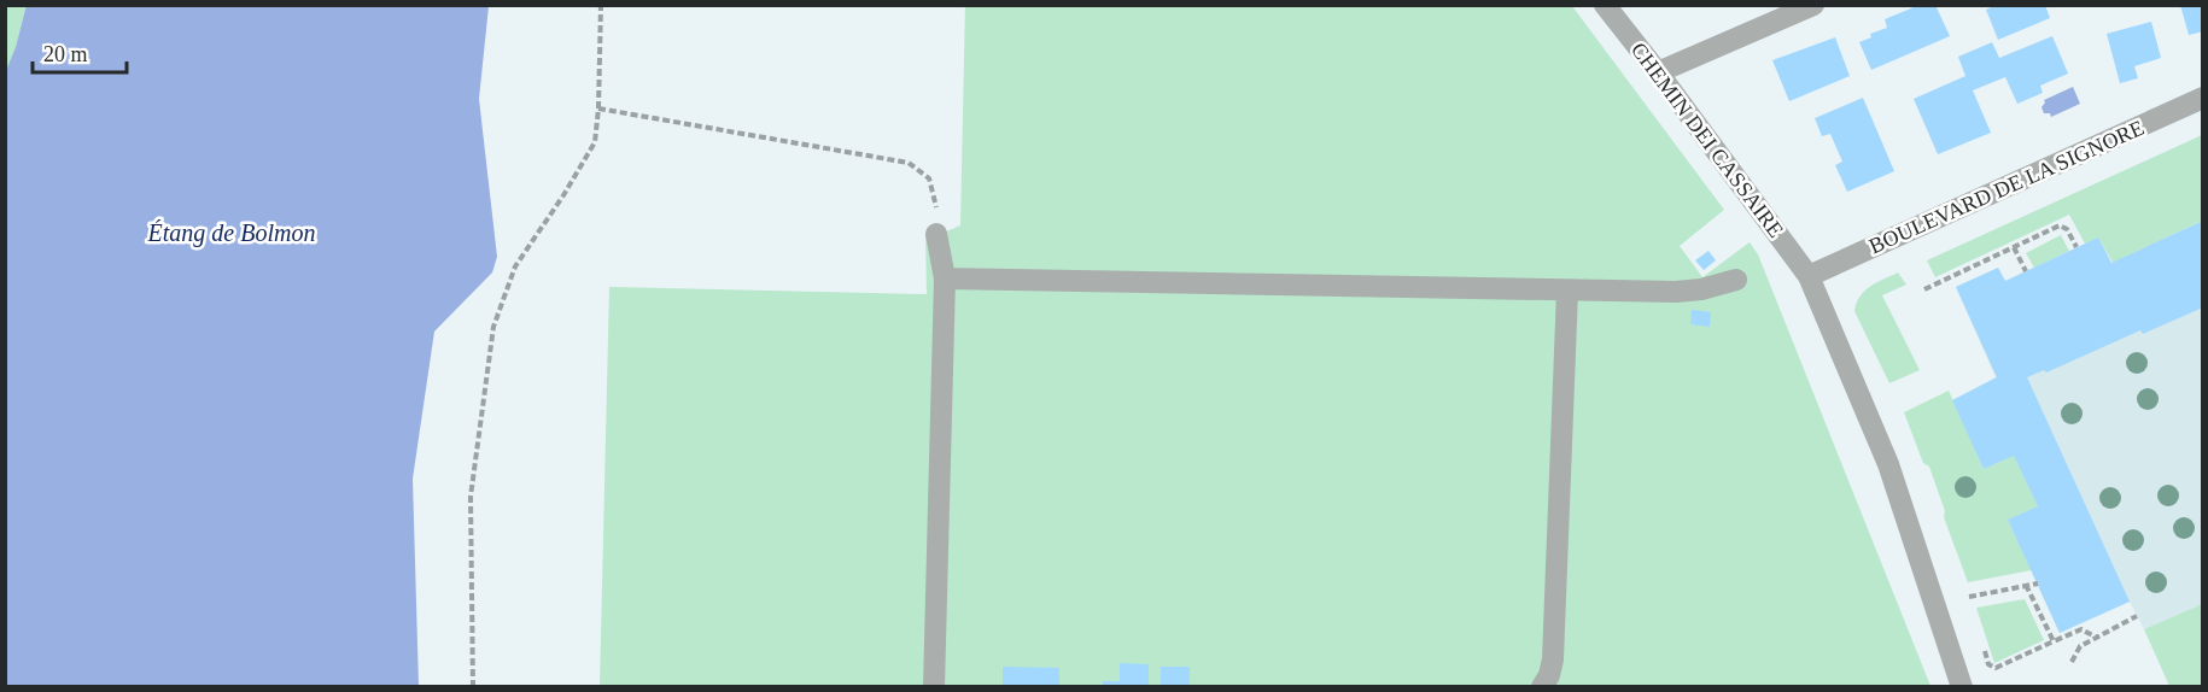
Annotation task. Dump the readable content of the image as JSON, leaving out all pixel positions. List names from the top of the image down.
{
  "streets": {
    "street": ["CHEMIN DEI CASSAIRE", "BOULEVARD DE LA SIGNORE"]
  },
  "crossings": [
    ["CHEMIN DEI CASSAIRE", "BOULEVARD DE LA SIGNORE"]
  ],
  "water": ["Étang de Bolmon"],
  "scale_bar": "20 m"
}
